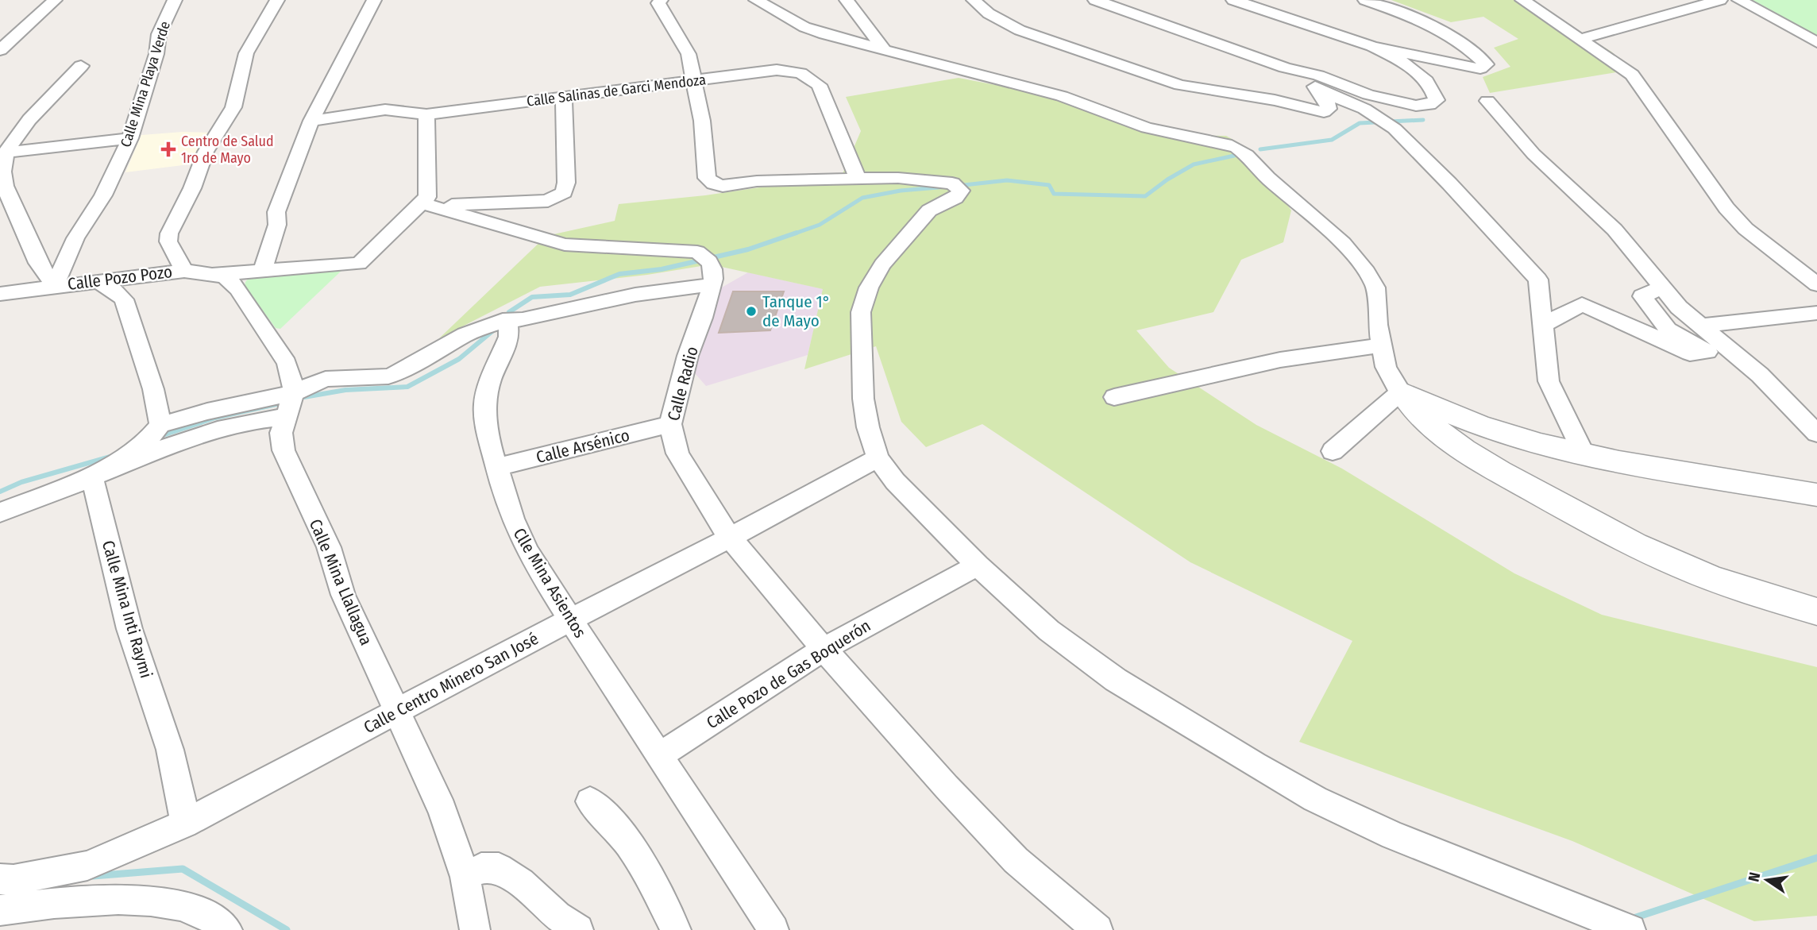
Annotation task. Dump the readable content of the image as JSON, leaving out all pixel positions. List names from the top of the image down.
{
  "streets": {
    "street": [
      "Calle Mina Playa Verde",
      "Calle Salinas de Garci Mendoza",
      "Calle Pozo Pozo",
      "Calle Radio",
      "Calle Arsénico",
      "Calle Mina Llallagua",
      "Clle Mina Asientos",
      "Calle Mina Inti Raymi",
      "Calle Pozo de Gas Boquerón",
      "Calle Centro Minero San José"
    ]
  },
  "crossings": [
    ["Calle Mina Playa Verde", "Calle Pozo Pozo"],
    ["Calle Radio", "Calle Arsénico"],
    ["Calle Radio", "Calle Pozo de Gas Boquerón"],
    ["Calle Radio", "Calle Centro Minero San José"],
    ["Calle Arsénico", "Clle Mina Asientos"],
    ["Calle Mina Llallagua", "Calle Centro Minero San José"],
    ["Clle Mina Asientos", "Calle Pozo de Gas Boquerón"],
    ["Clle Mina Asientos", "Calle Centro Minero San José"],
    ["Calle Mina Inti Raymi", "Calle Centro Minero San José"]
  ],
  "places": {
    "health": ["Centro de Salud 1ro de Mayo"],
    "other": ["Tanque 1° de Mayo"]
  },
  "north": "left"
}
